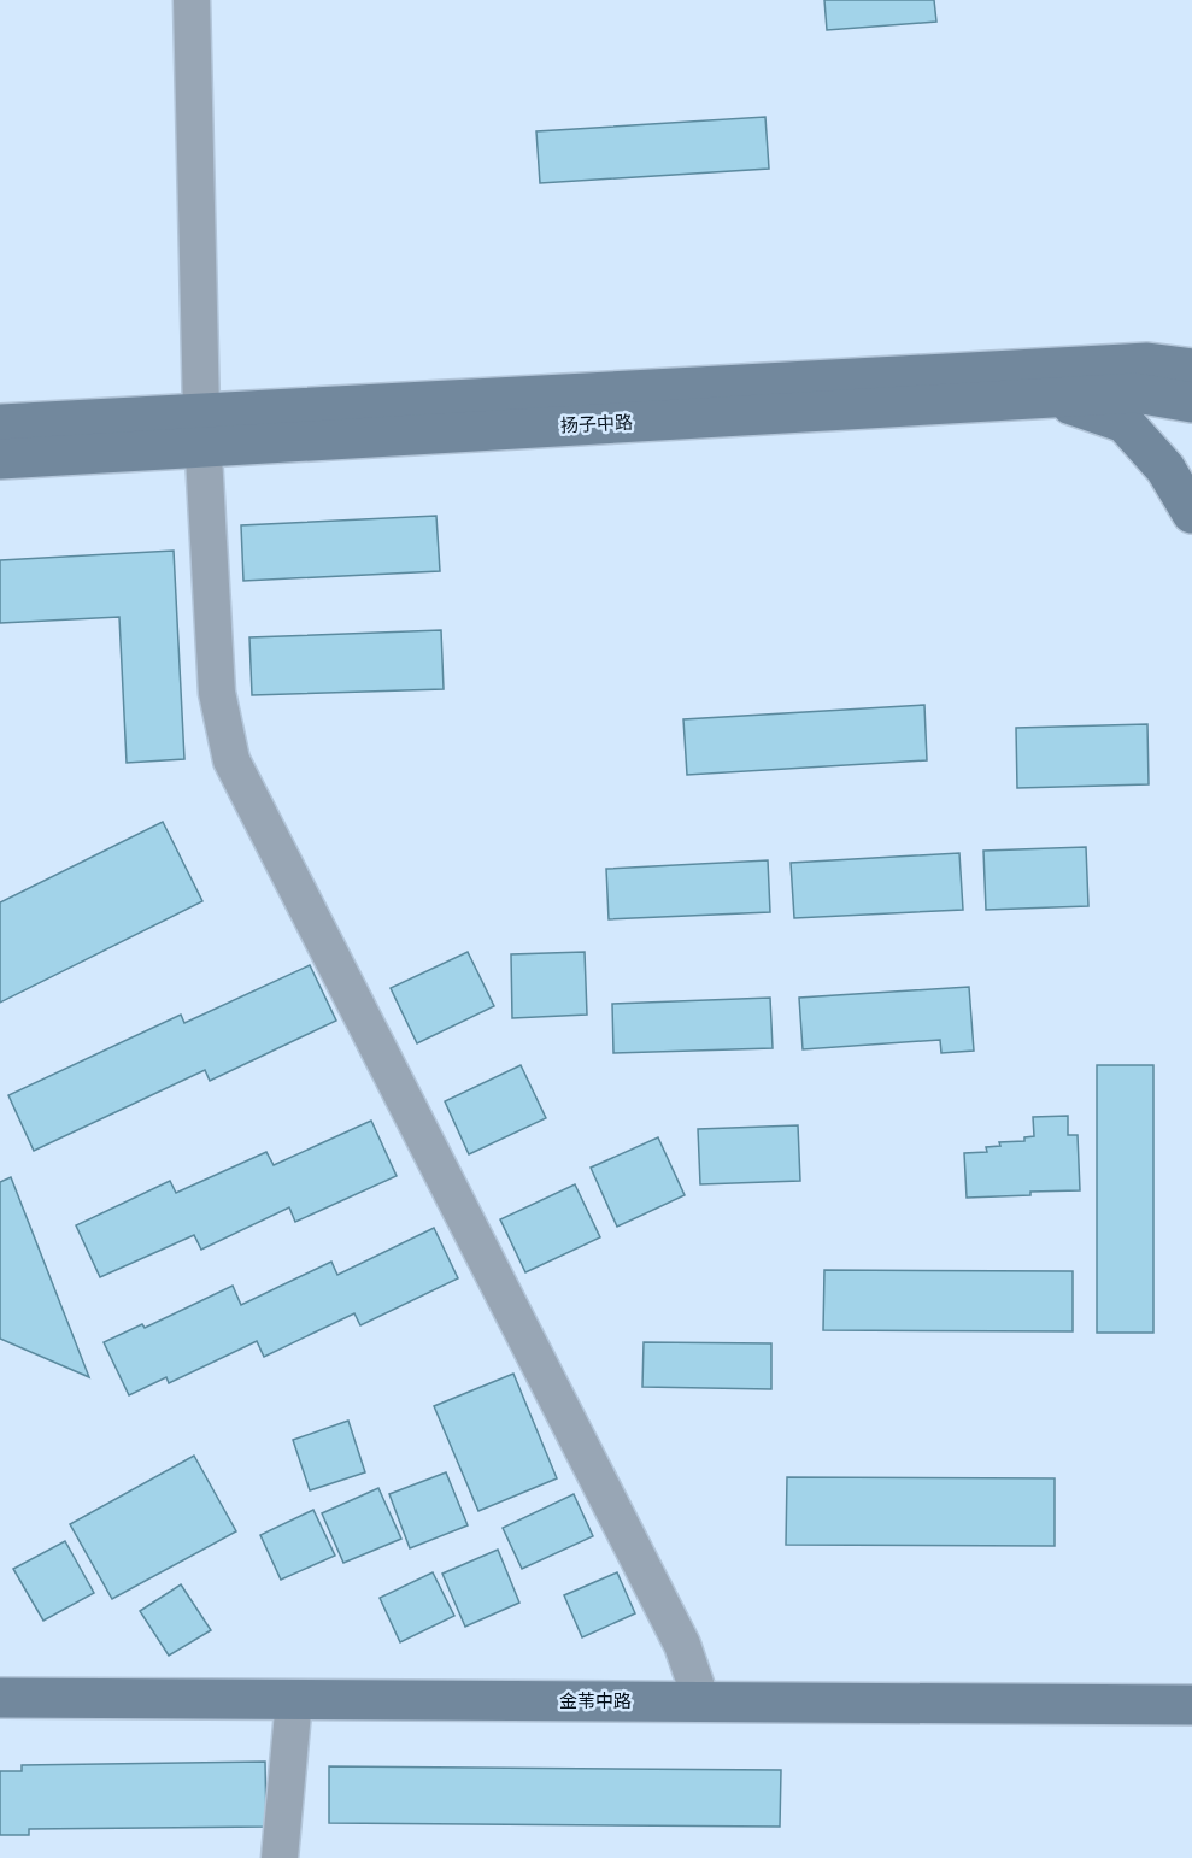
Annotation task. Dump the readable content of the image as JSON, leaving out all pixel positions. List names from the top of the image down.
{
  "streets": {
    "main road": ["扬子中路", "金苇中路"]
  }
}
